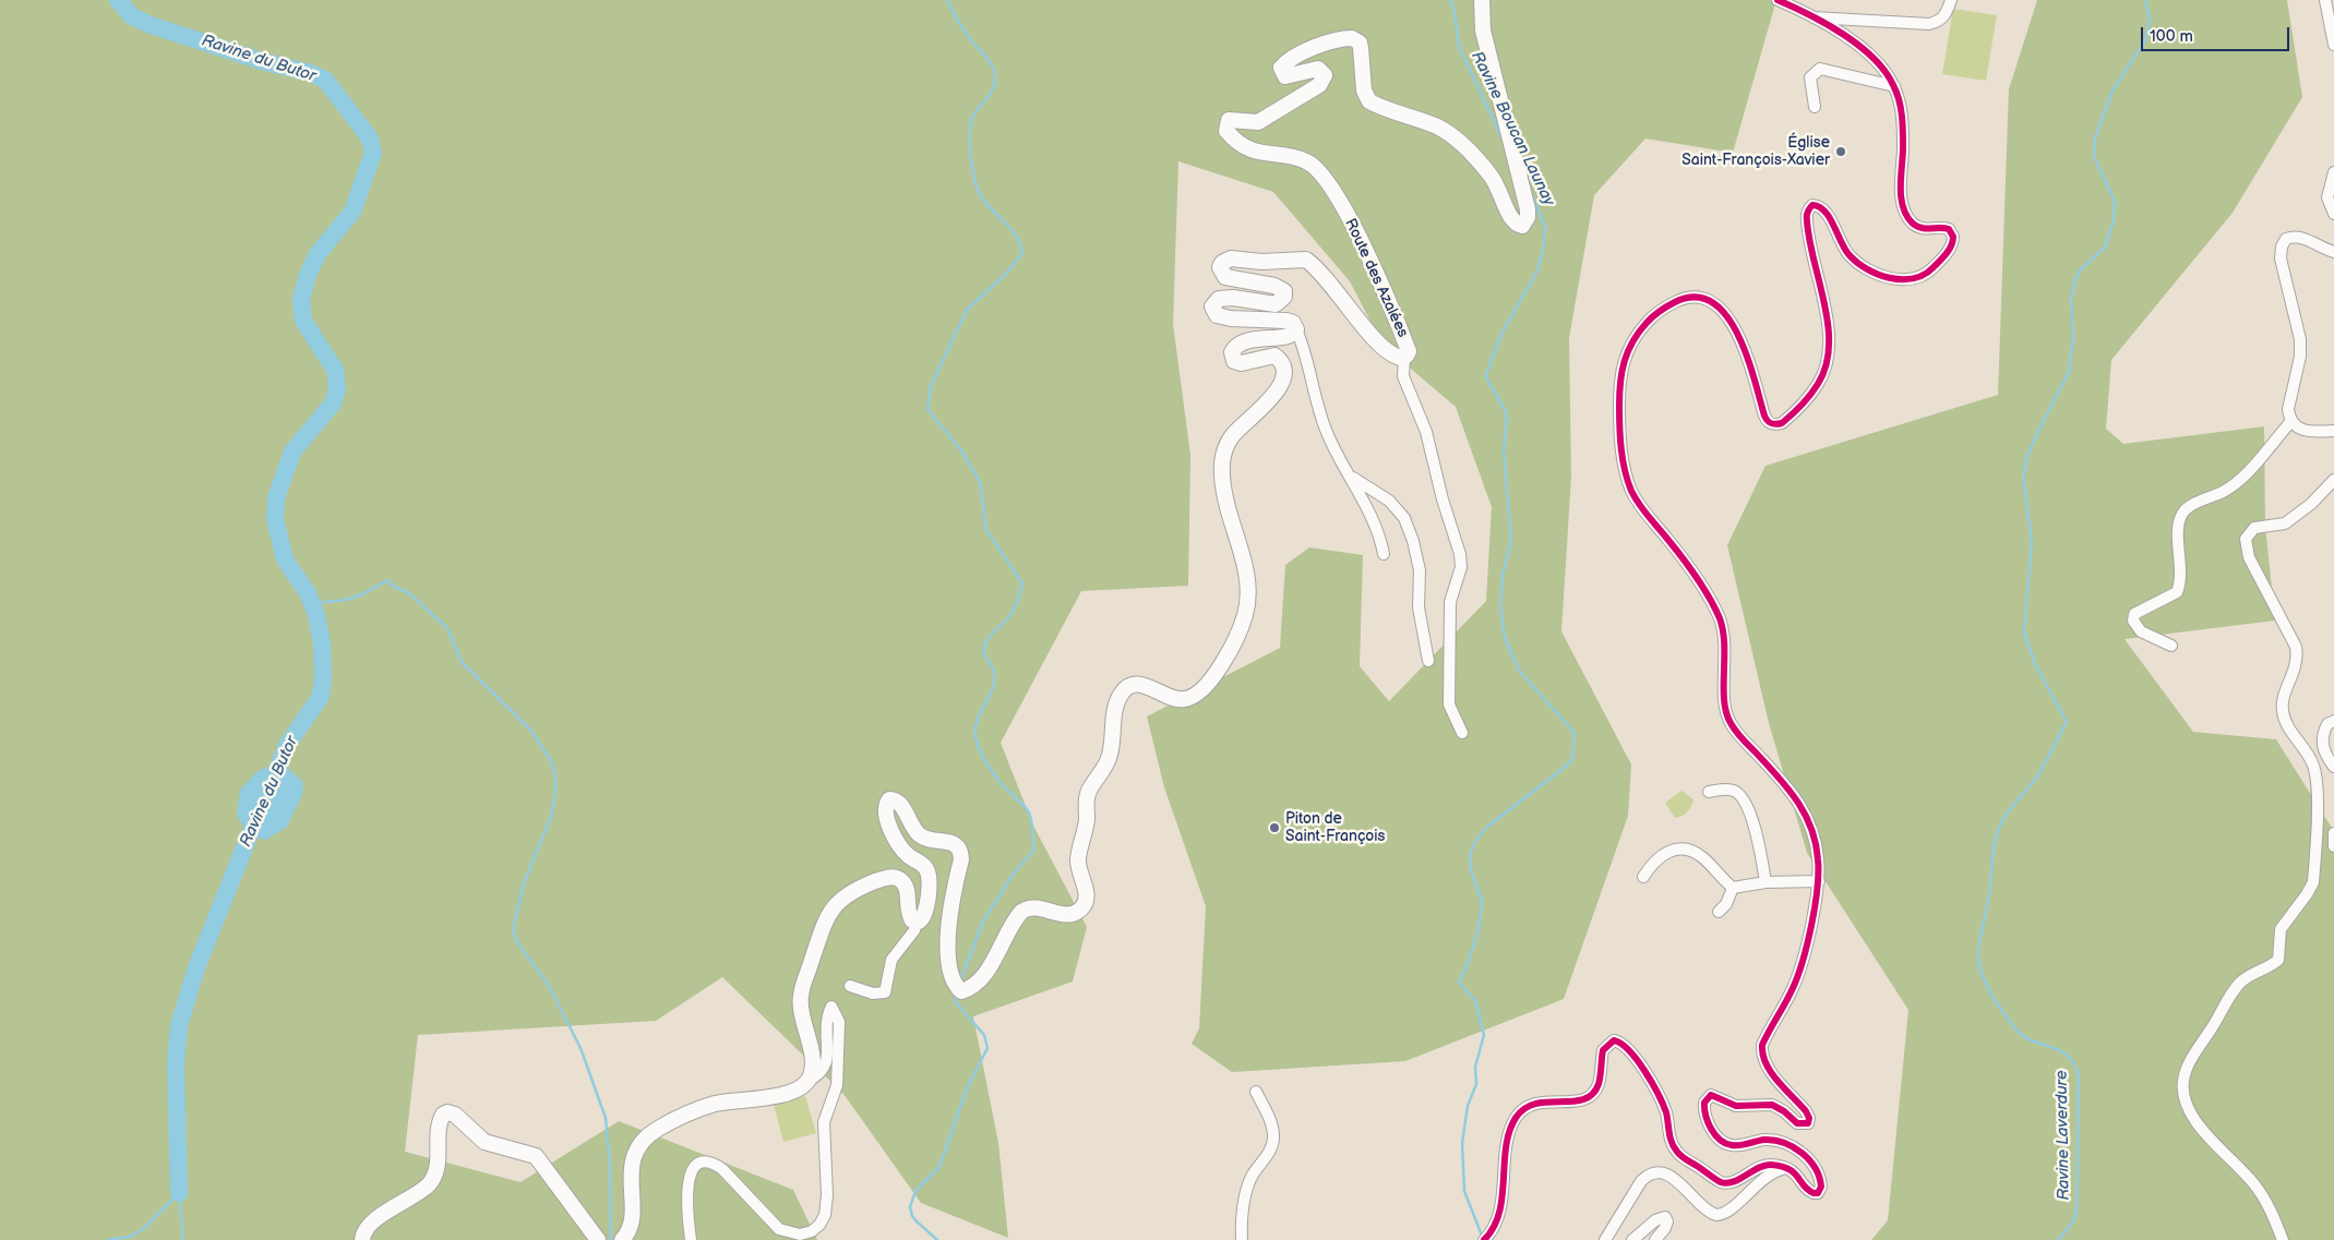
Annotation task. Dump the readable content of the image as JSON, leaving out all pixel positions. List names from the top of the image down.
{
  "streets": {
    "main road": ["Route des Azalées"]
  },
  "water": ["Ravine du Butor", "Ravine Boucan Launay", "Ravine Laverdure"],
  "places": ["Église Saint-François-Xavier", "Piton de Saint-François"],
  "scale_bar": "100 m"
}
